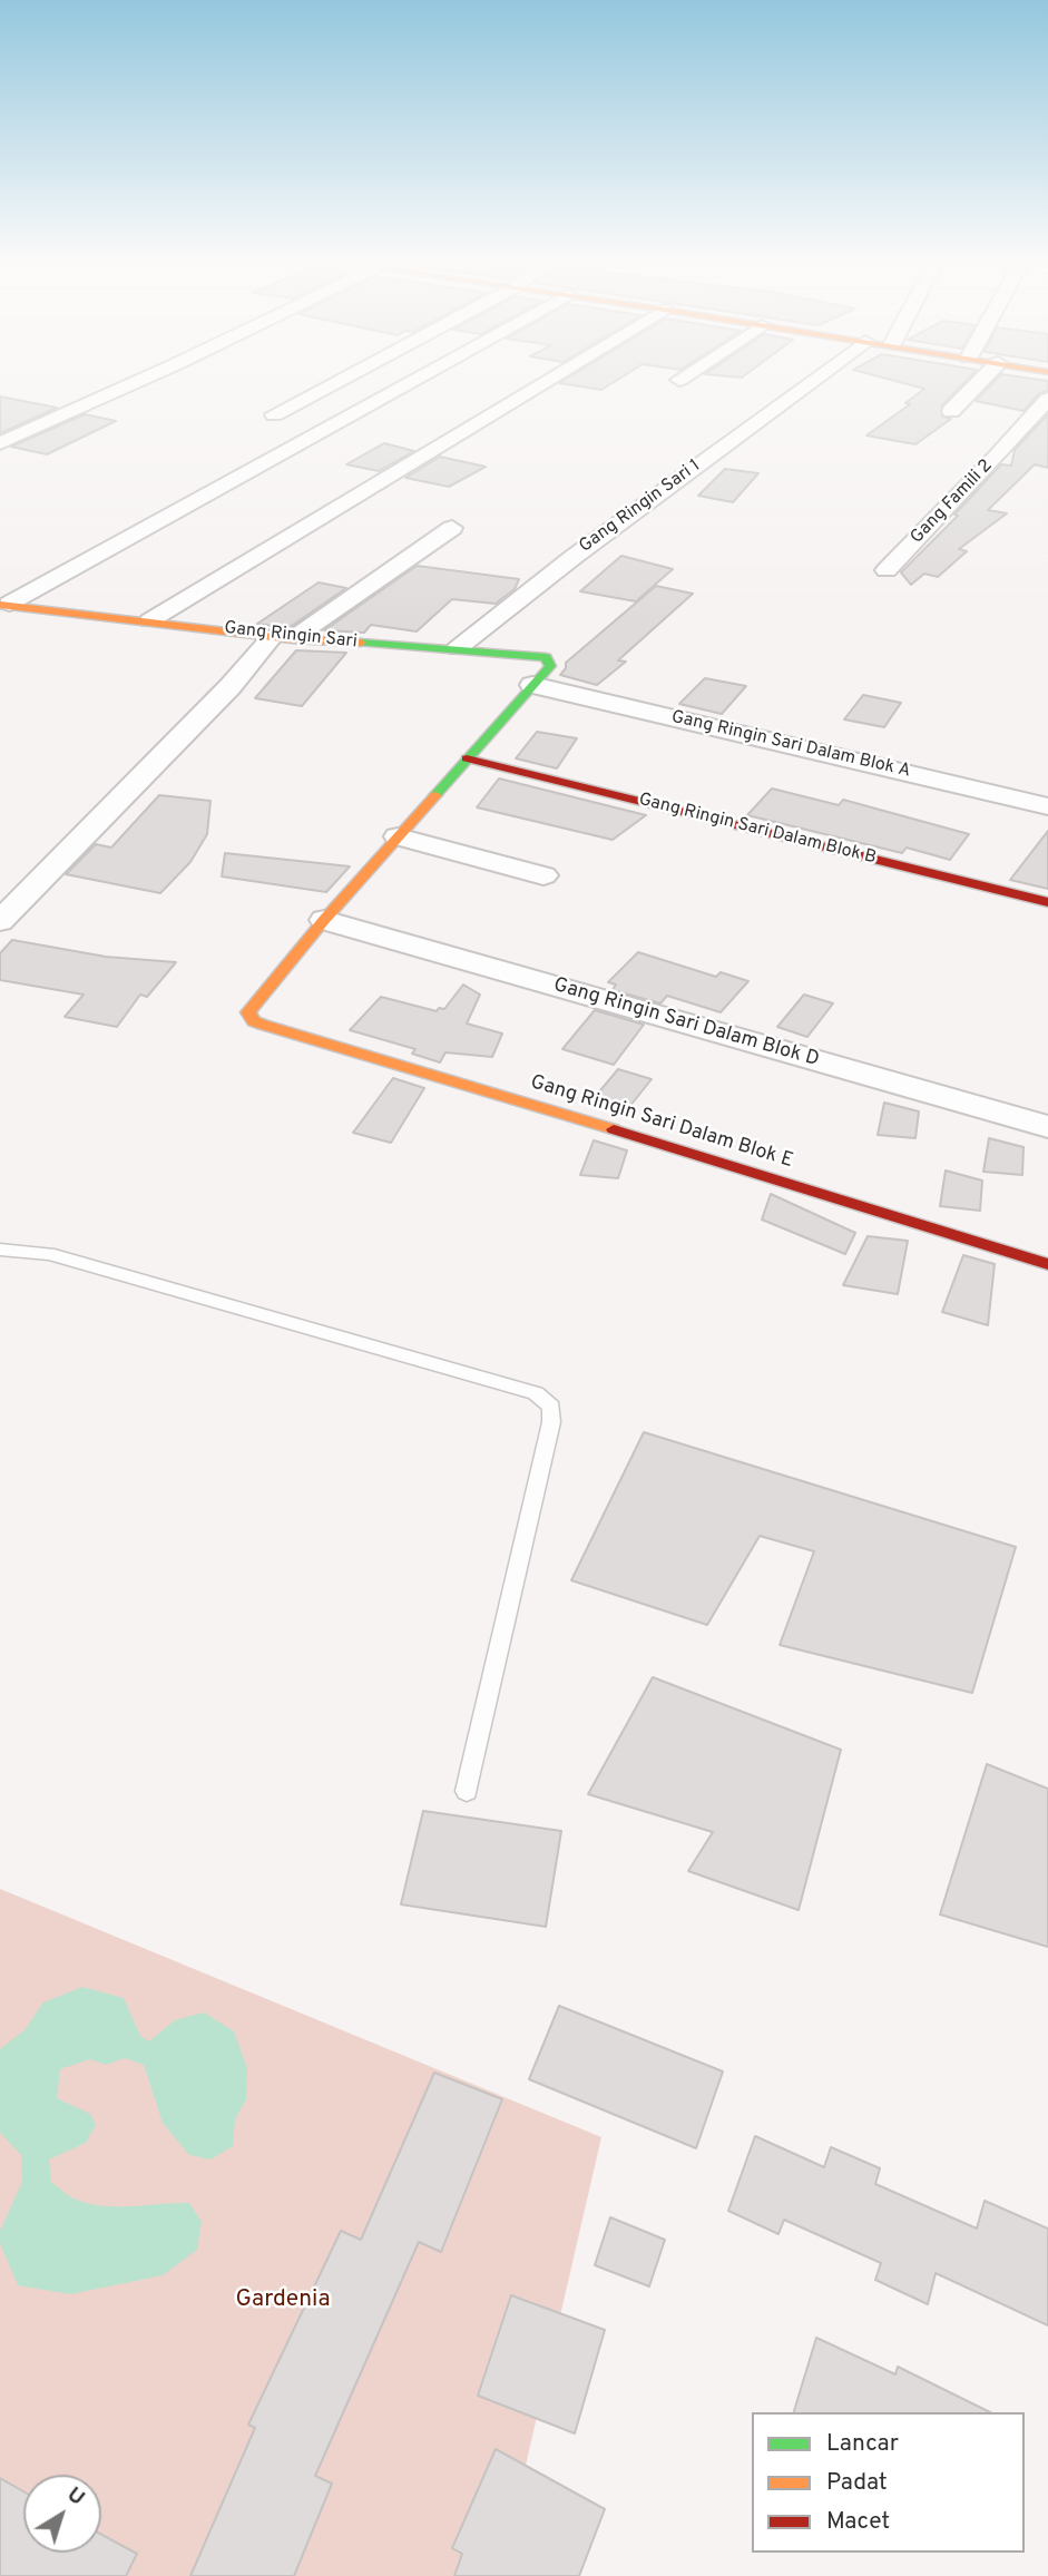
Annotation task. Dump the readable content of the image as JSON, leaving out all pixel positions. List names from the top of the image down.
{
  "streets": {
    "street": [
      "Gang Famili 2",
      "Gang Ringin Sari 1",
      "Gang Ringin Sari",
      "Gang Ringin Sari Dalam Blok A",
      "Gang Ringin Sari Dalam Blok B",
      "Gang Ringin Sari Dalam Blok D",
      "Gang Ringin Sari Dalam Blok E"
    ]
  },
  "crossings": [
    ["Gang Ringin Sari 1", "Gang Ringin Sari"],
    ["Gang Ringin Sari", "Gang Ringin Sari Dalam Blok A"],
    ["Gang Ringin Sari Dalam Blok D", "Gang Ringin Sari Dalam Blok E"]
  ],
  "parks": ["Gardenia"],
  "legend": ["Lancar", "Padat", "Macet"],
  "north": "top right"
}
